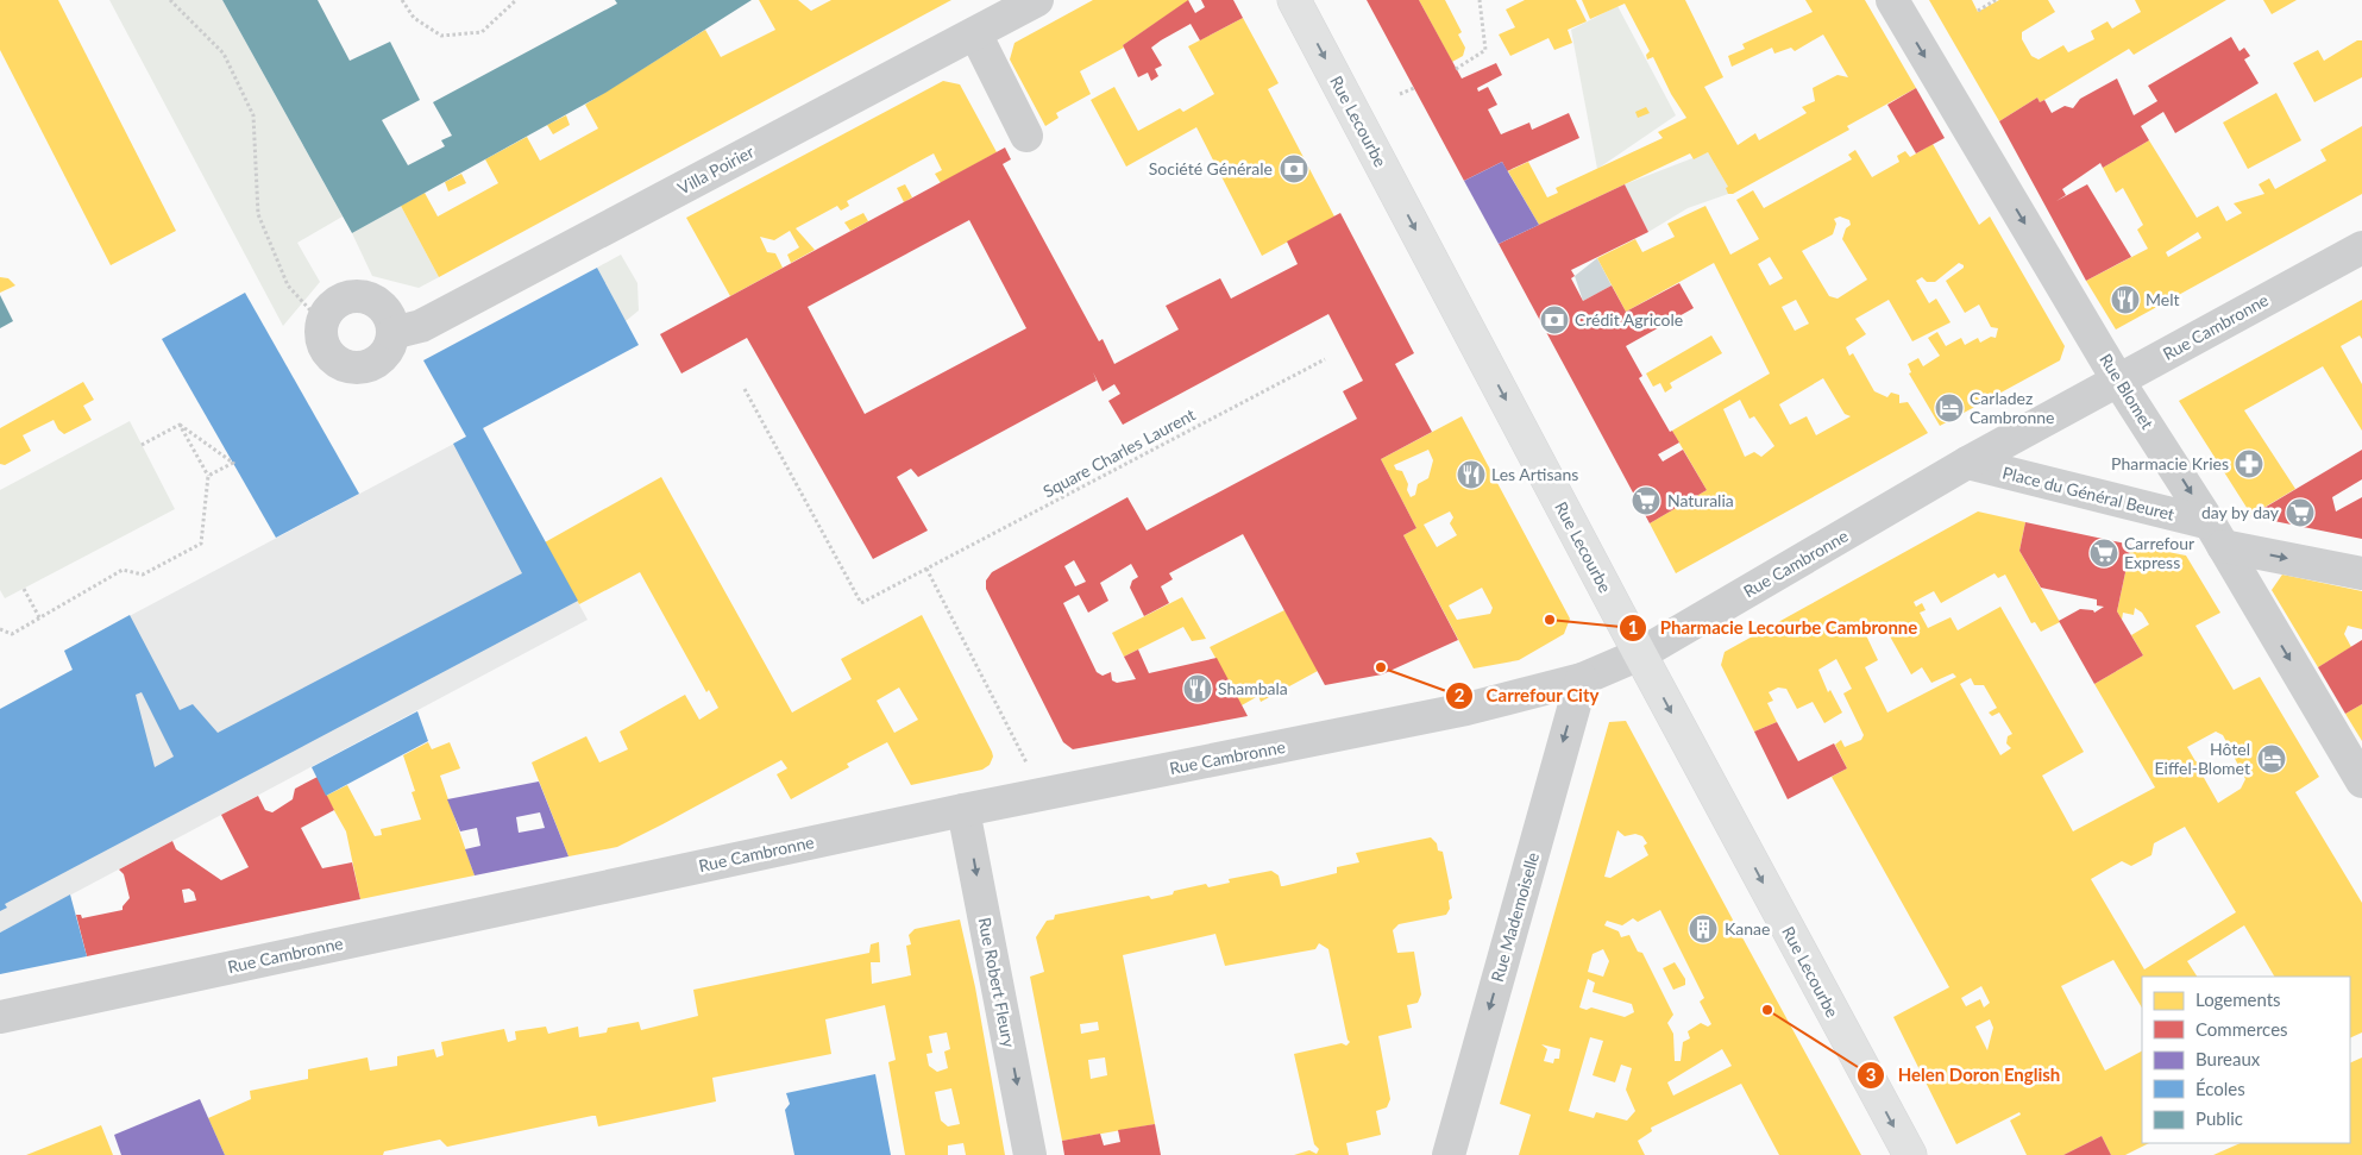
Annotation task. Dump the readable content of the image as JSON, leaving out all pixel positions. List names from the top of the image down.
{
  "streets": {
    "main road": ["Rue Lecourbe"],
    "street": [
      "Villa Poirier",
      "Rue Cambronne",
      "Rue Blomet",
      "Place du Général Beuret",
      "Rue Mademoiselle",
      "Rue Robert Fleury"
    ],
    "path": ["Square Charles Laurent"]
  },
  "crossings": [
    ["Rue Lecourbe", "Rue Cambronne"],
    ["Rue Cambronne", "Rue Blomet"],
    ["Rue Cambronne", "Place du Général Beuret"],
    ["Rue Cambronne", "Rue Mademoiselle"],
    ["Rue Cambronne", "Rue Robert Fleury"],
    ["Rue Blomet", "Place du Général Beuret"]
  ],
  "one_way": [
    "Rue Lecourbe",
    "Rue Blomet",
    "Place du Général Beuret",
    "Rue Mademoiselle",
    "Rue Robert Fleury"
  ],
  "places": {
    "bank": ["Société Générale", "Crédit Agricole"],
    "restaurant": ["Melt", "Les Artisans", "Shambala"],
    "hotel": ["Carladez Cambronne", "Hôtel Eiffel-Blomet"],
    "pharmacy": ["Pharmacie Kries"],
    "supermarket": ["Naturalia", "day by day", "Carrefour Express"],
    "other": ["Pharmacie Lecourbe Cambronne", "Carrefour City", "Helen Doron English"],
    "building": ["Kanae"]
  },
  "legend": [
    "Logements",
    "Commerces",
    "Bureaux",
    "Écoles",
    "Public"
  ]
}
